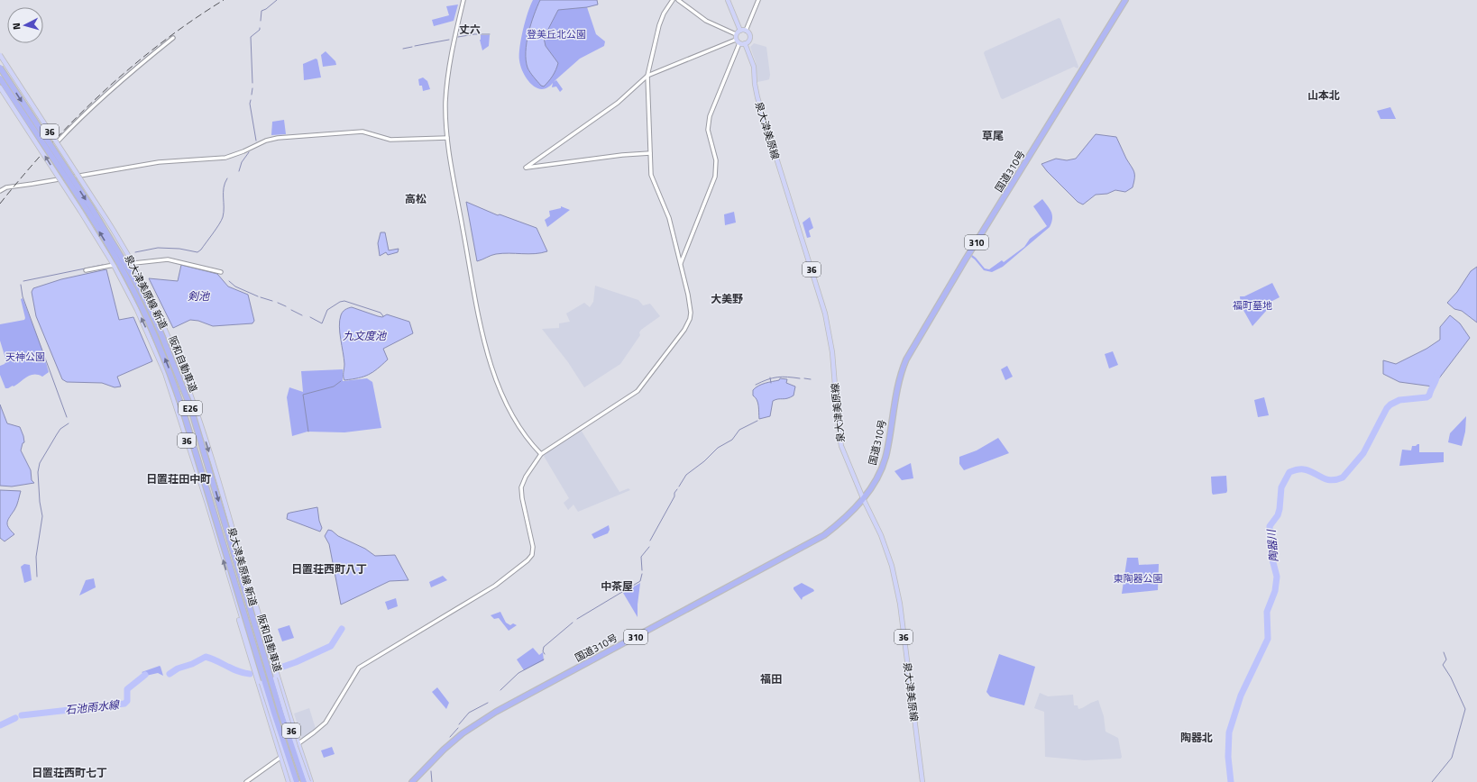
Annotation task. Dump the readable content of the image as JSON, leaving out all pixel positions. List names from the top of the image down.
{
  "streets": {
    "highway": [
      "国道310号",
      "310",
      "阪和自動車道",
      "E26"
    ],
    "main road": ["泉大津美原線", "36", "泉大津美原線 新道"]
  },
  "crossings": [
    ["泉大津美原線", "国道310号"],
    ["36", "泉大津美原線 新道"]
  ],
  "districts": [
    "丈六",
    "山本北",
    "草尾",
    "高松",
    "大美野",
    "日置荘田中町",
    "日置荘西町八丁",
    "中茶屋",
    "福田",
    "陶器北",
    "日置荘西町七丁"
  ],
  "water": [
    "剣池",
    "九文度池",
    "陶器川",
    "石池雨水線"
  ],
  "parks": [
    "登美丘北公園",
    "福町墓地",
    "天神公園",
    "東陶器公園"
  ],
  "north": "left"
}
